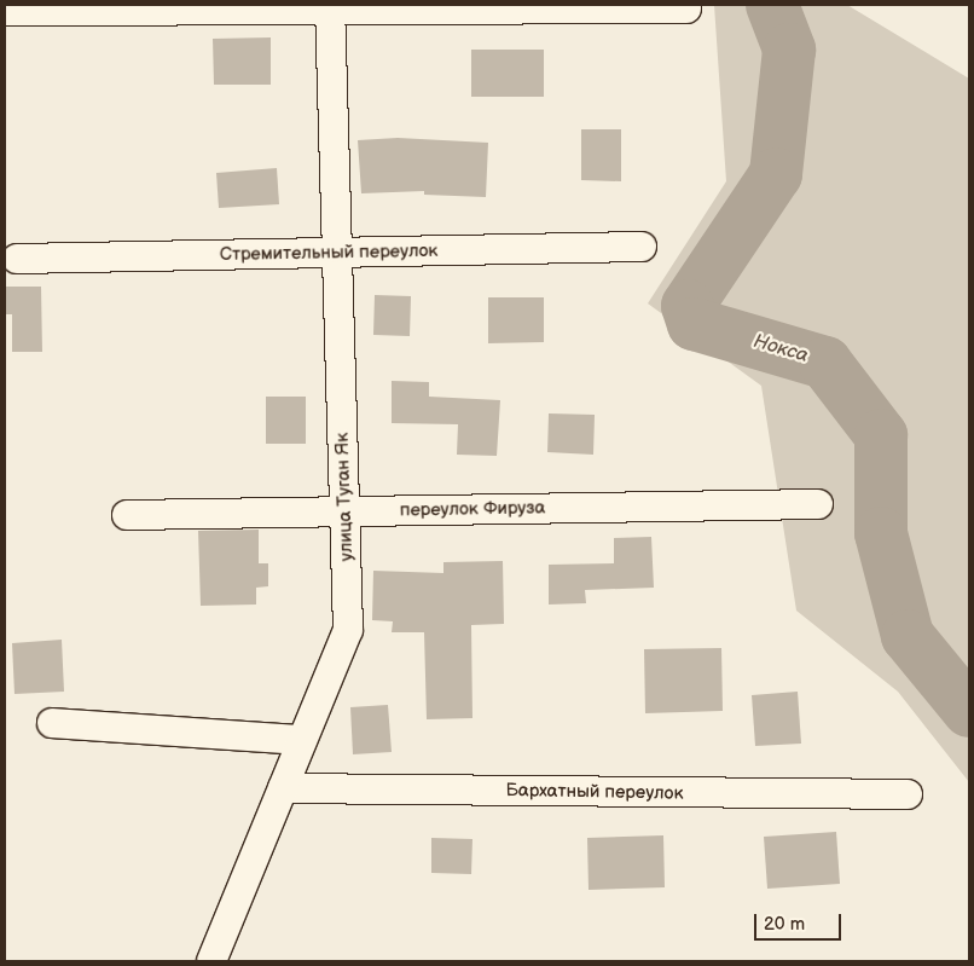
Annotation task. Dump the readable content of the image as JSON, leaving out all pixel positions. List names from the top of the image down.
{
  "streets": {
    "street": [
      "Стремительный переулок",
      "улица Туган Як",
      "переулок Фируза",
      "Бархатный переулок"
    ]
  },
  "crossings": [
    ["Стремительный переулок", "улица Туган Як"],
    ["улица Туган Як", "переулок Фируза"],
    ["улица Туган Як", "Бархатный переулок"]
  ],
  "water": ["Нокса"],
  "scale_bar": "20 m"
}
